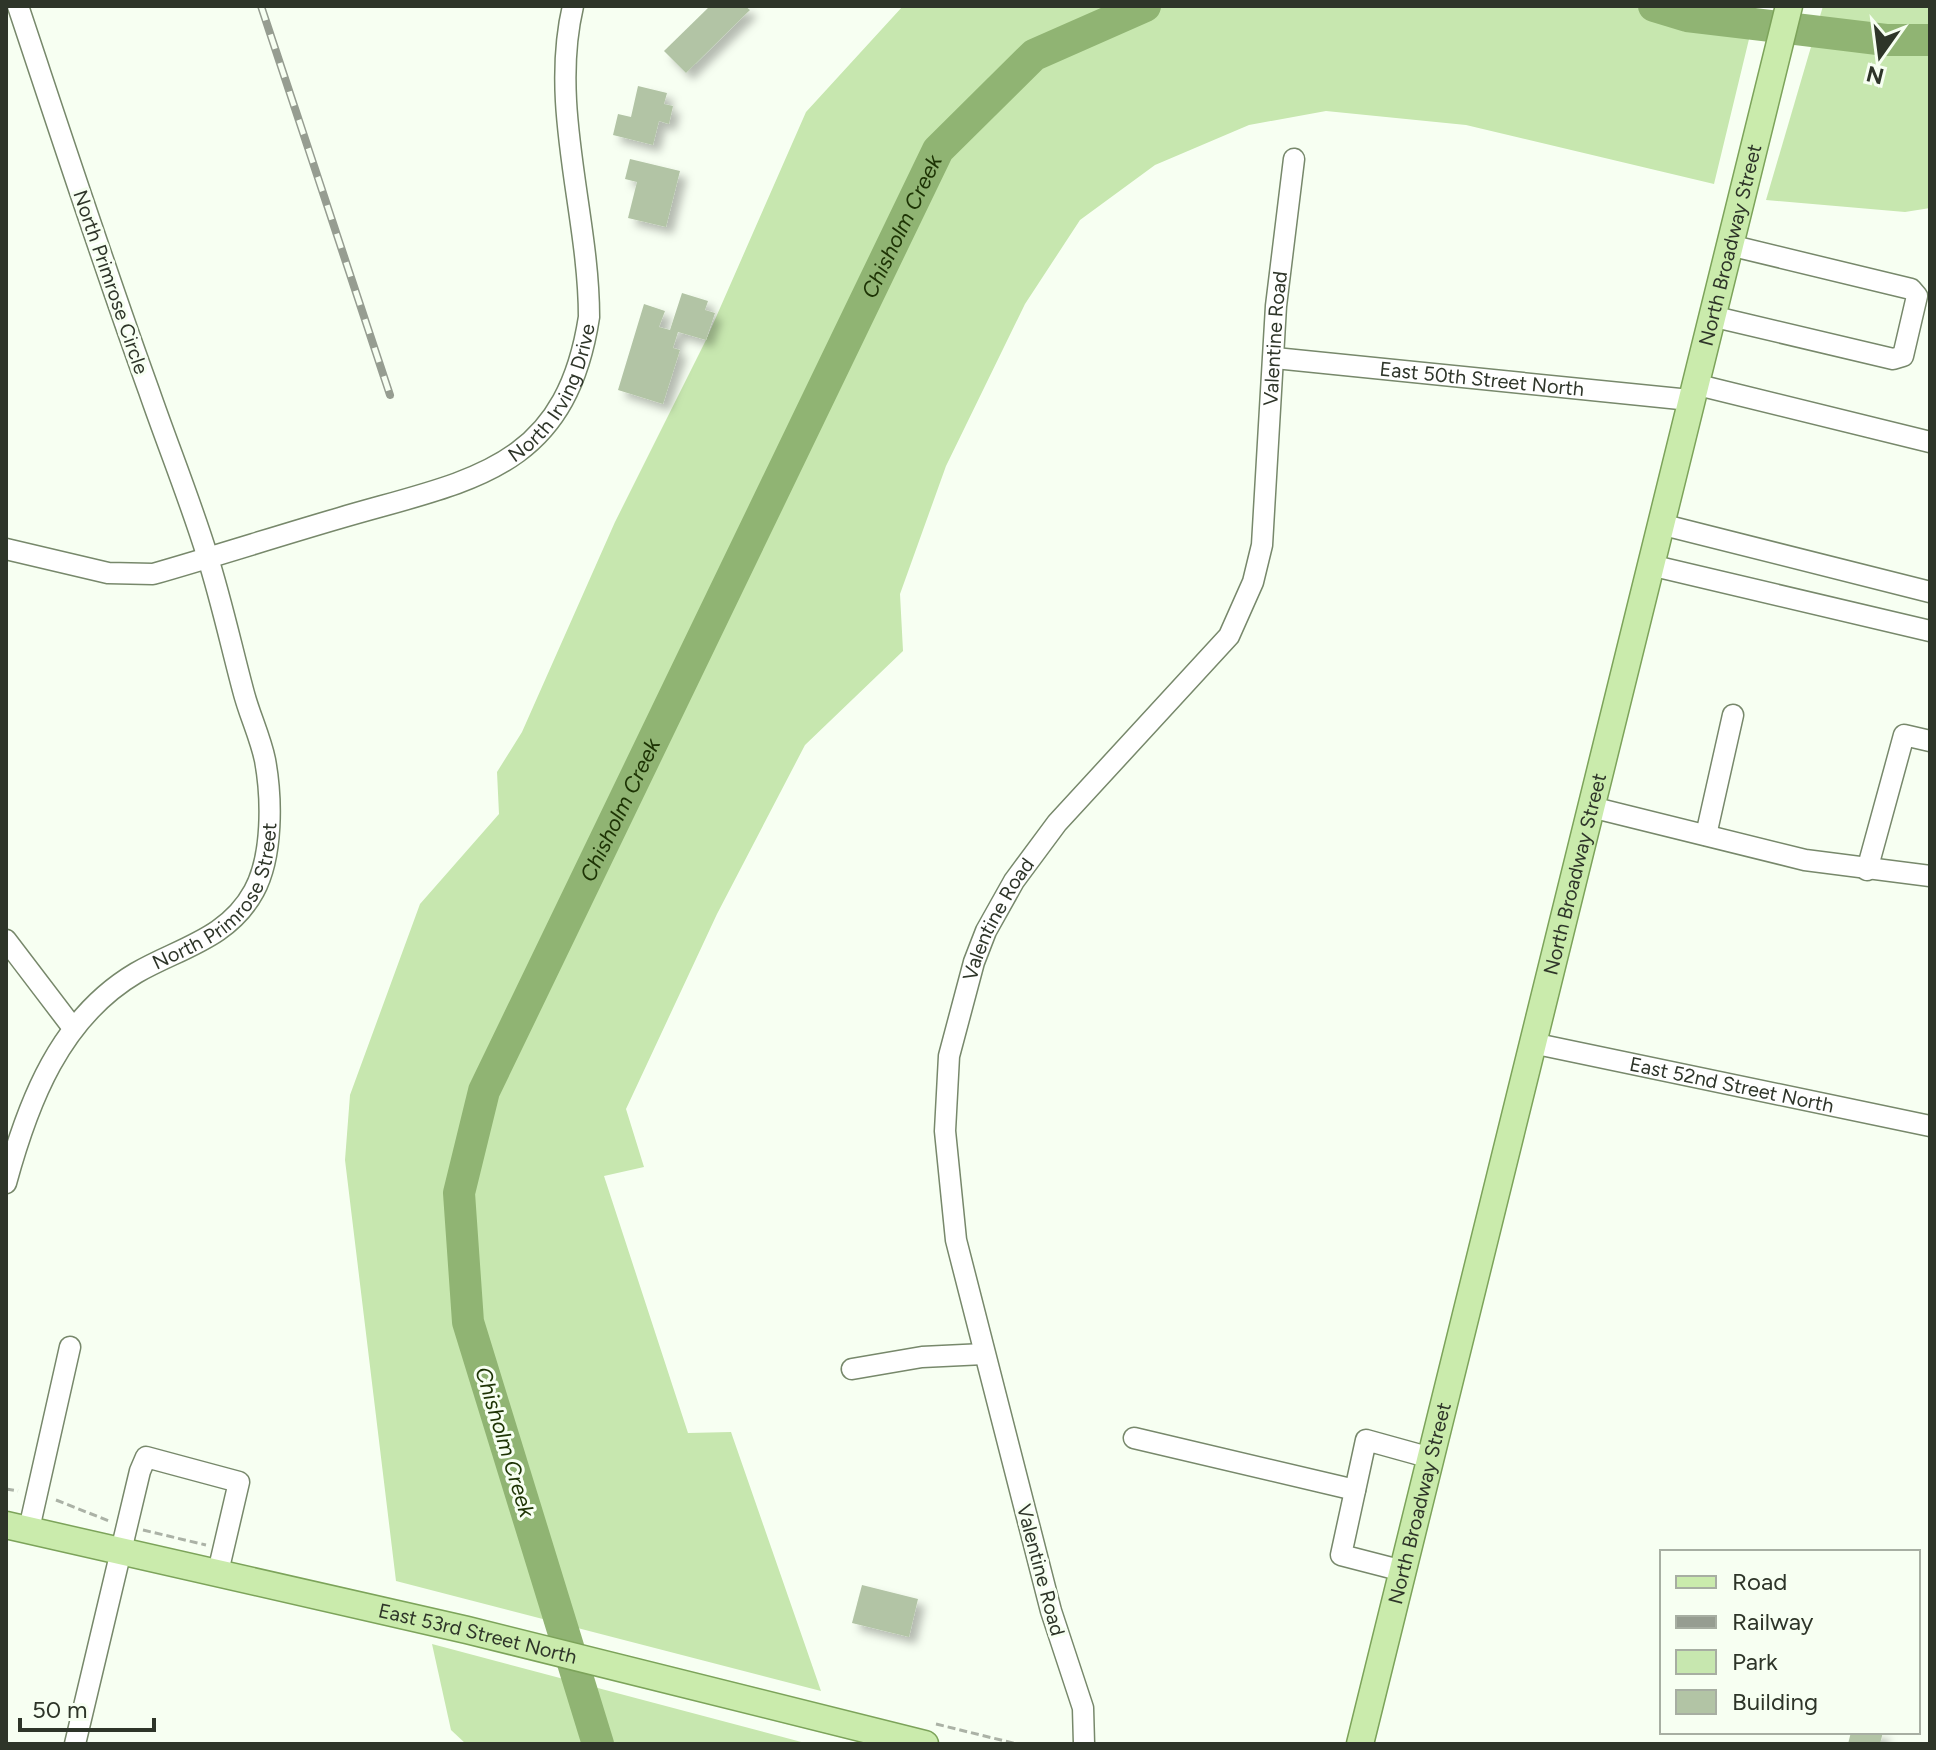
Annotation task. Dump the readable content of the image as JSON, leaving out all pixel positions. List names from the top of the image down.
{
  "streets": {
    "main road": ["North Broadway Street", "East 53rd Street North"],
    "street": [
      "North Primrose Circle",
      "Valentine Road",
      "East 50th Street North",
      "North Irving Drive",
      "North Primrose Street",
      "East 52nd Street North"
    ]
  },
  "crossings": [
    ["North Broadway Street", "East 50th Street North"],
    ["North Broadway Street", "East 52nd Street North"],
    ["North Primrose Circle", "North Irving Drive"],
    ["North Primrose Circle", "North Primrose Street"],
    ["Valentine Road", "East 50th Street North"],
    ["North Irving Drive", "North Primrose Street"]
  ],
  "water": ["Chisholm Creek"],
  "legend": [
    "Road",
    "Railway",
    "Park",
    "Building"
  ],
  "scale_bar": "50 m",
  "north": "bottom"
}
